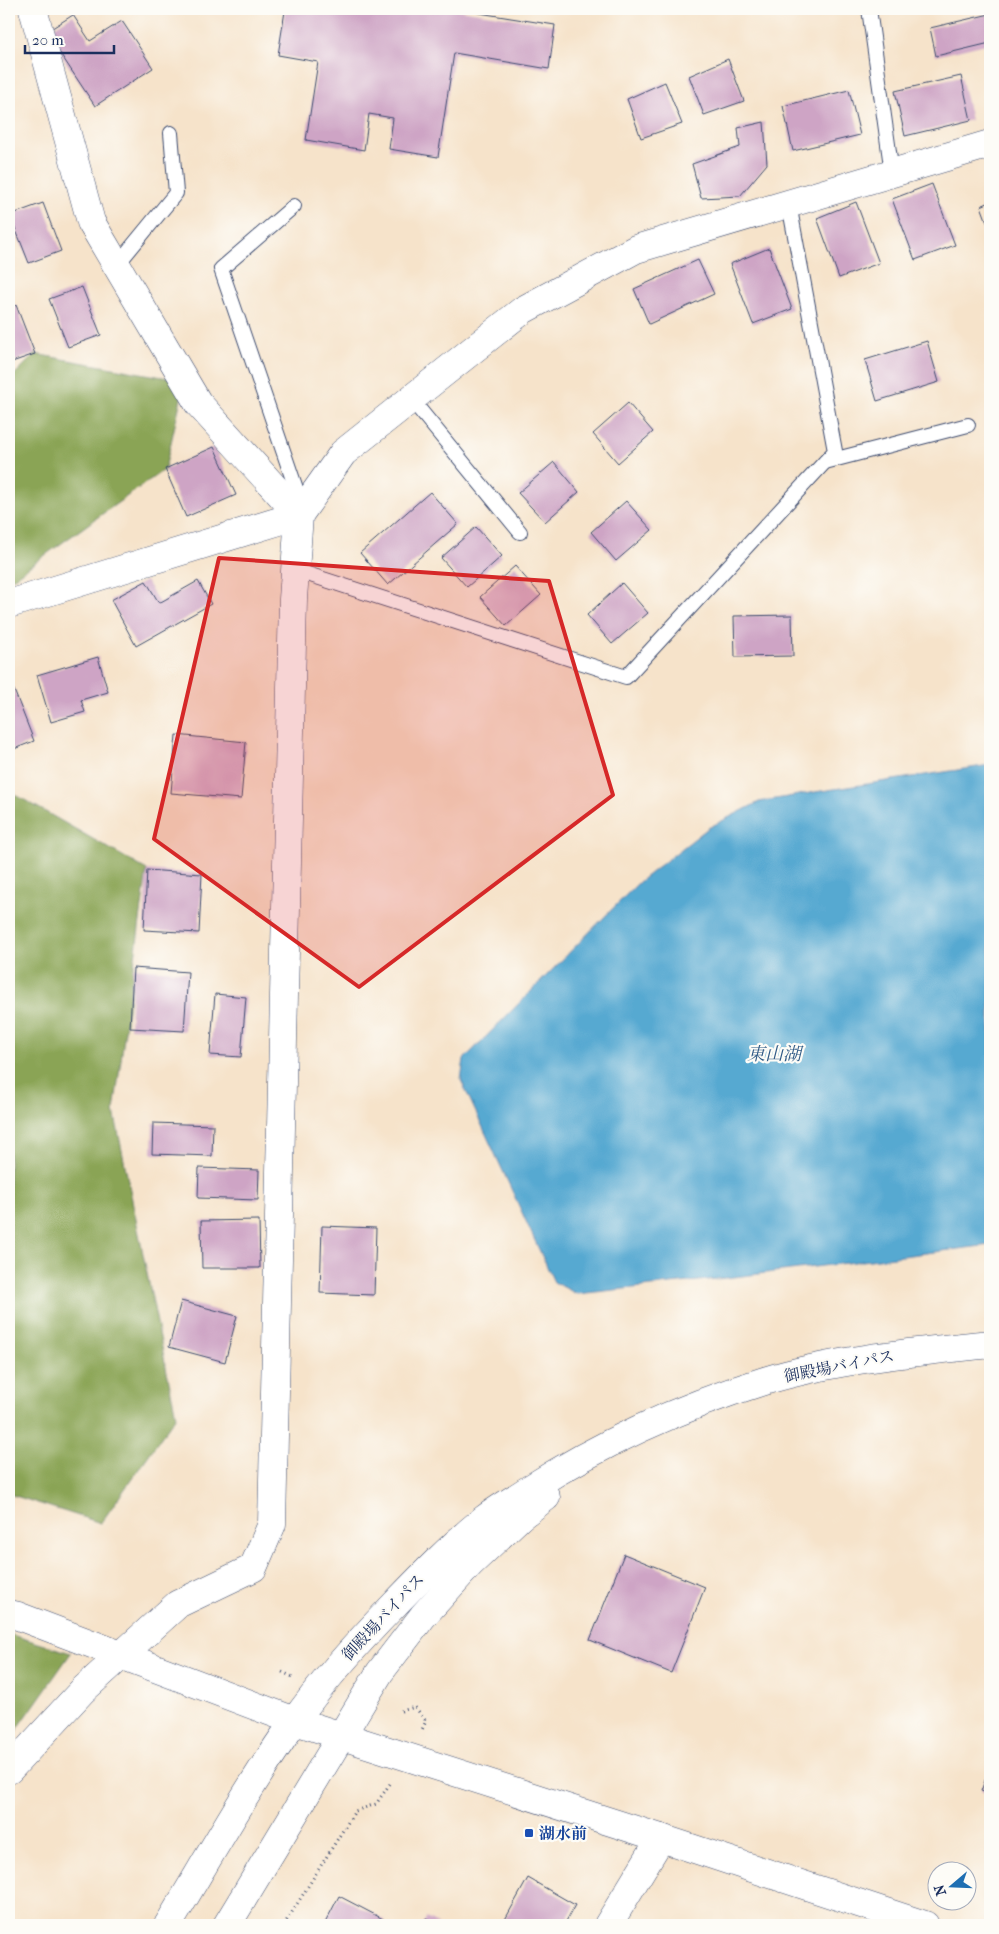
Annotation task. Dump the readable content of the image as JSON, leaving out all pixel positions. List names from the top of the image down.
{
  "streets": {
    "main road": ["御殿場バイパス"]
  },
  "water": ["東山湖"],
  "places": {
    "transit": ["湖水前"]
  },
  "scale_bar": "20 m",
  "north": "left"
}
